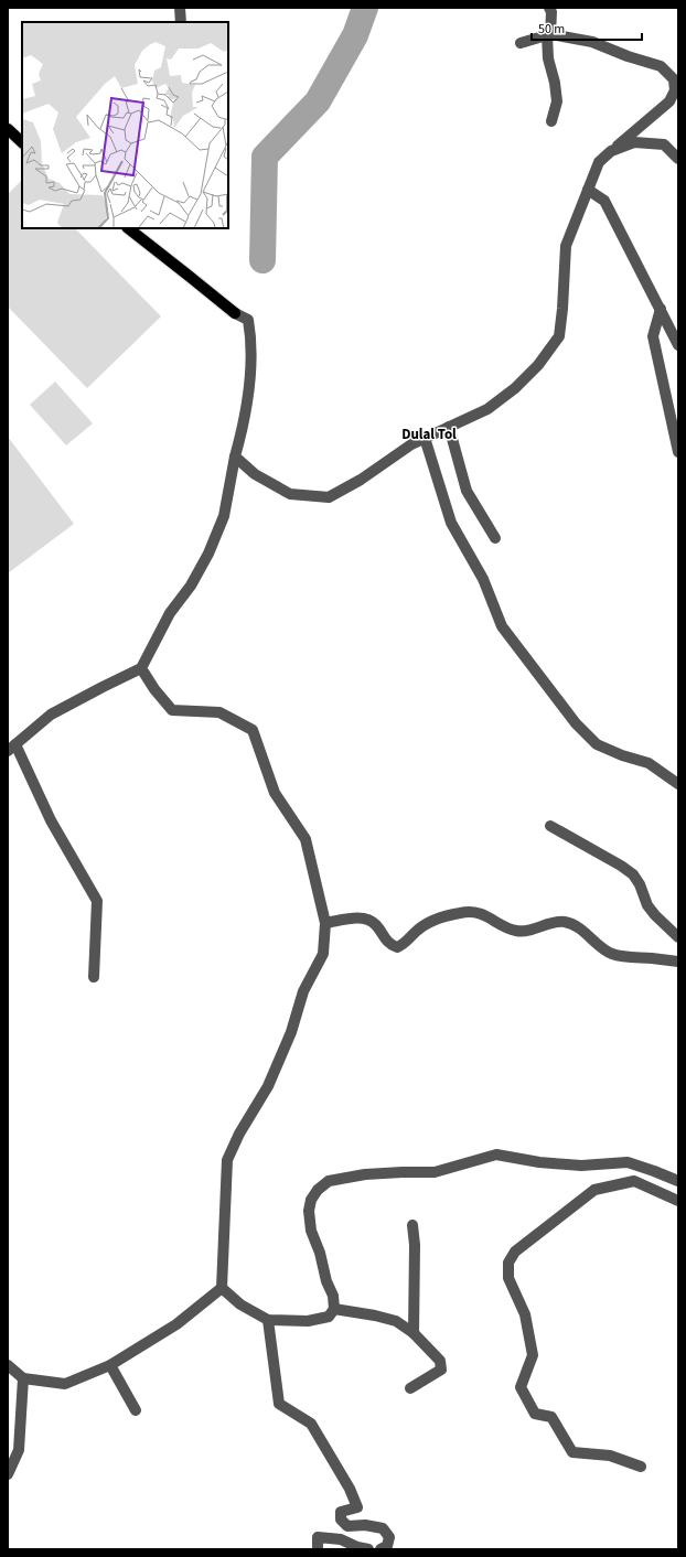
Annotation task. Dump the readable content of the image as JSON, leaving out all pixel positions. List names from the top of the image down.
{
  "districts": ["Dulal Tol"],
  "scale_bar": "50 m"
}
